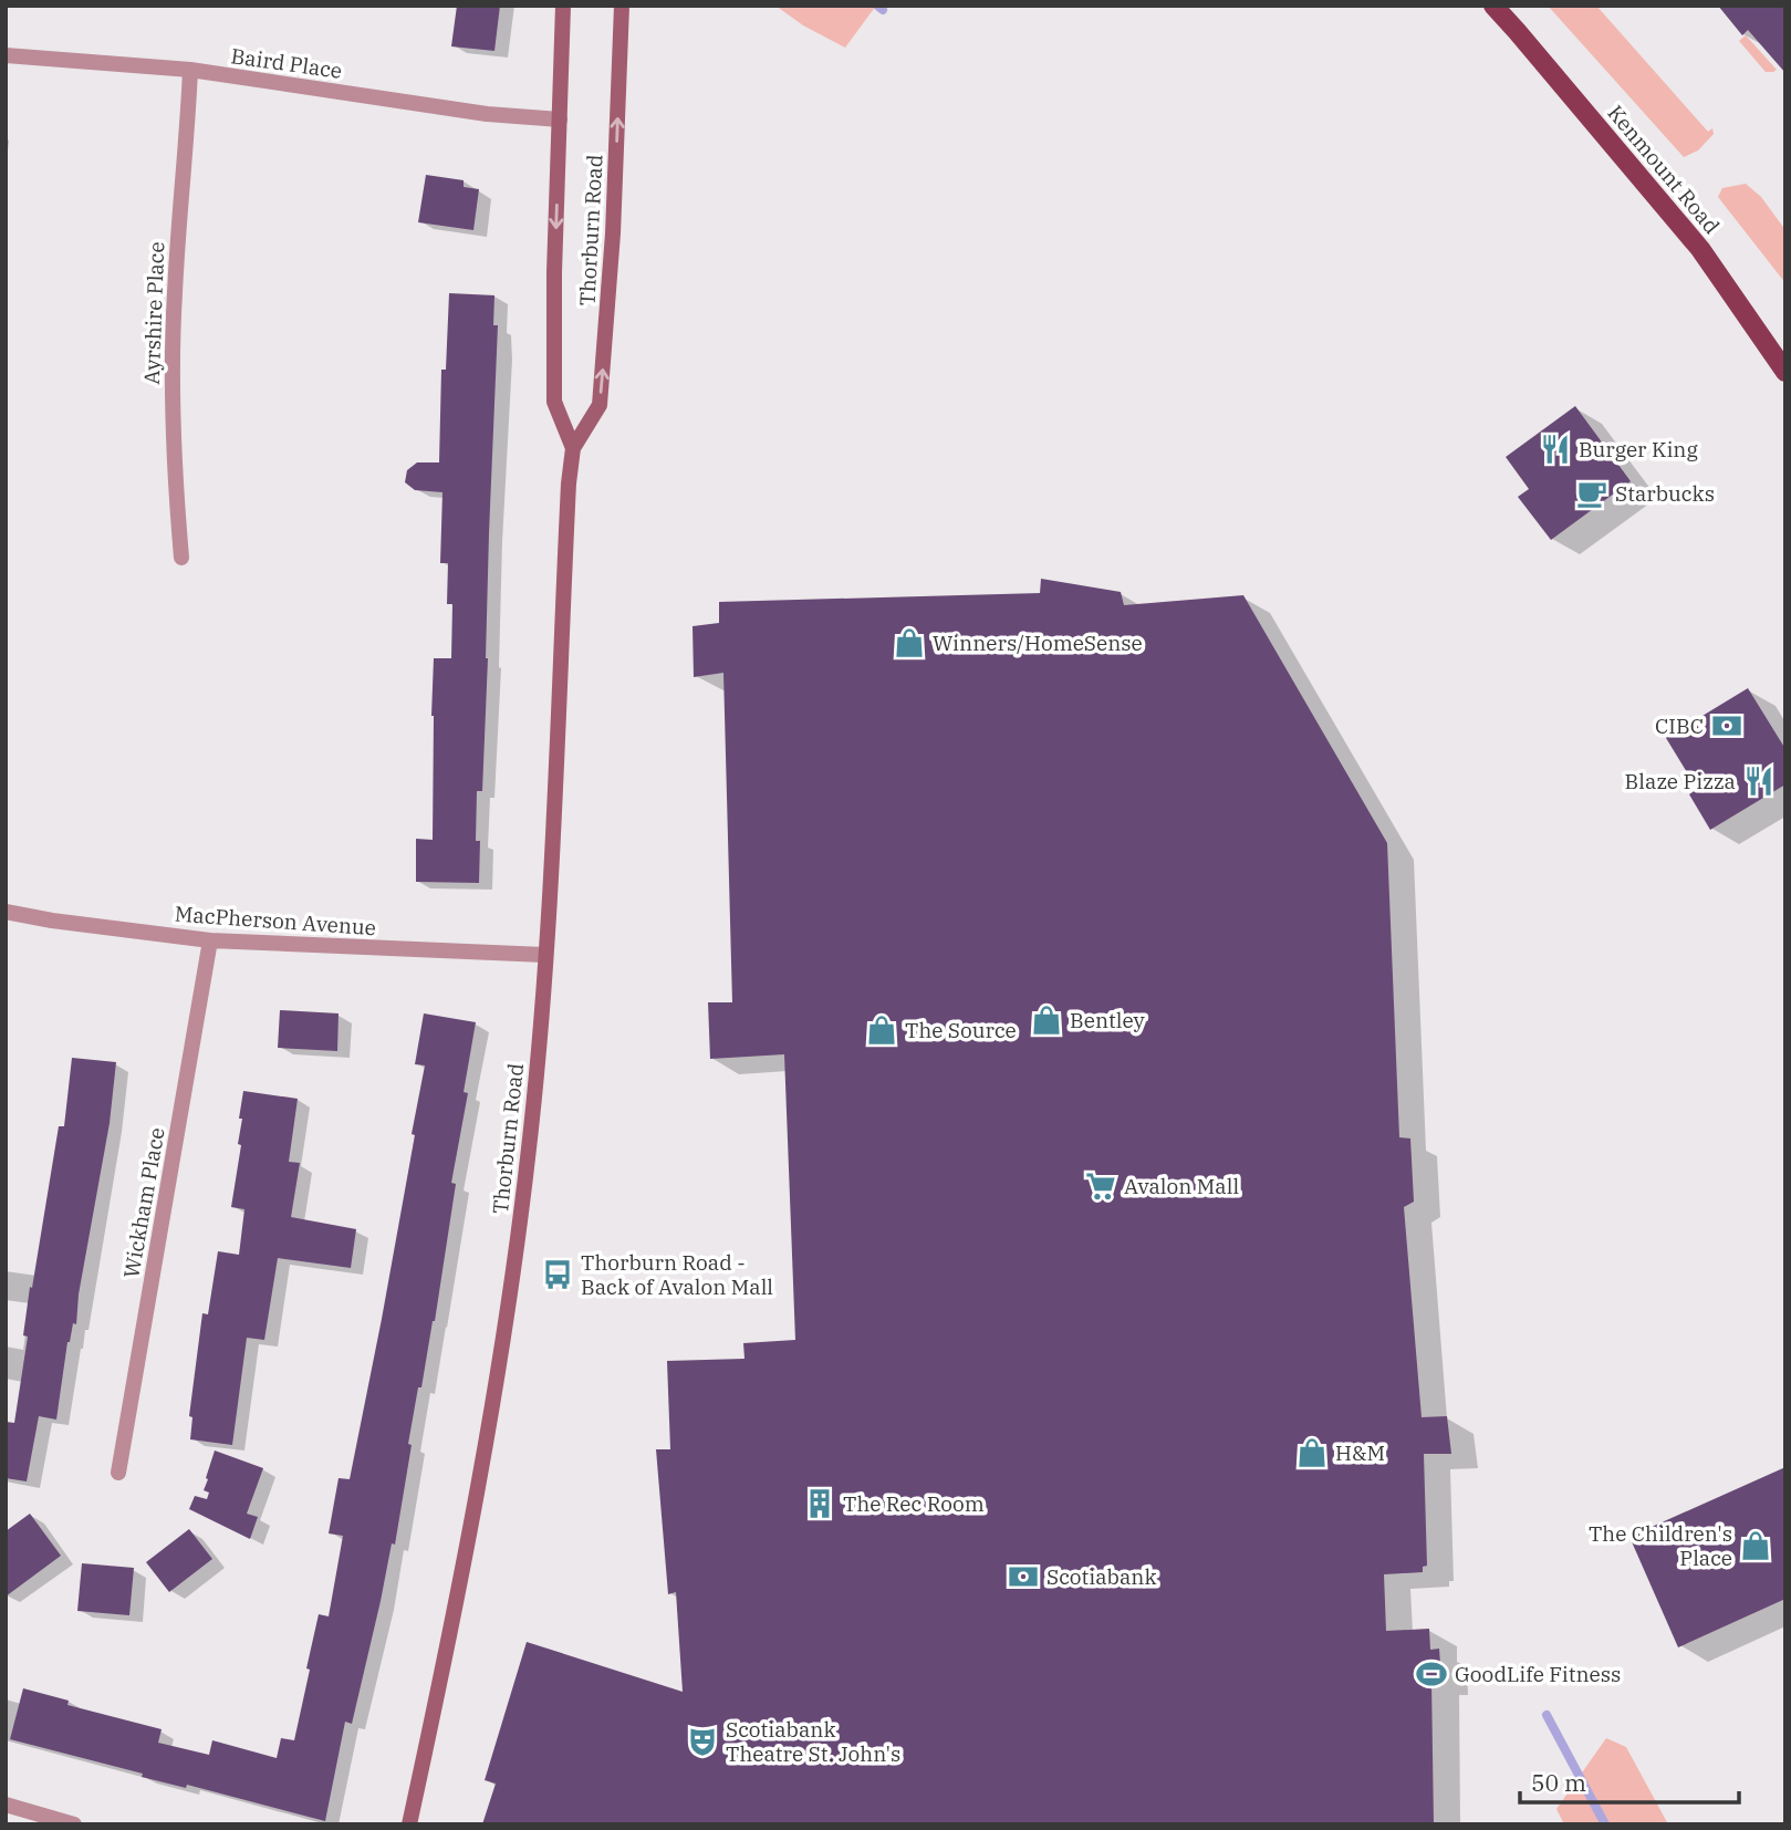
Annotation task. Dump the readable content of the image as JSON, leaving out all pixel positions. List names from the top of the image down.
{
  "streets": {
    "main road": ["Kenmount Road", "Thorburn Road"],
    "street": [
      "Baird Place",
      "Ayrshire Place",
      "MacPherson Avenue",
      "Wickham Place"
    ]
  },
  "crossings": [
    ["Baird Place", "Thorburn Road"],
    ["Baird Place", "Ayrshire Place"],
    ["Thorburn Road", "MacPherson Avenue"],
    ["MacPherson Avenue", "Wickham Place"]
  ],
  "places": {
    "restaurant": ["Burger King", "Blaze Pizza"],
    "cafe": ["Starbucks"],
    "shop": [
      "Winners/HomeSense",
      "Bentley",
      "The Source",
      "H&M",
      "The Children's Place"
    ],
    "bank": ["CIBC", "Scotiabank"],
    "supermarket": ["Avalon Mall"],
    "bus stop": ["Thorburn Road - Back of Avalon Mall"],
    "building": ["The Rec Room"],
    "sports": ["GoodLife Fitness"],
    "theatre": ["Scotiabank Theatre St. John's"]
  },
  "scale_bar": "50 m"
}
